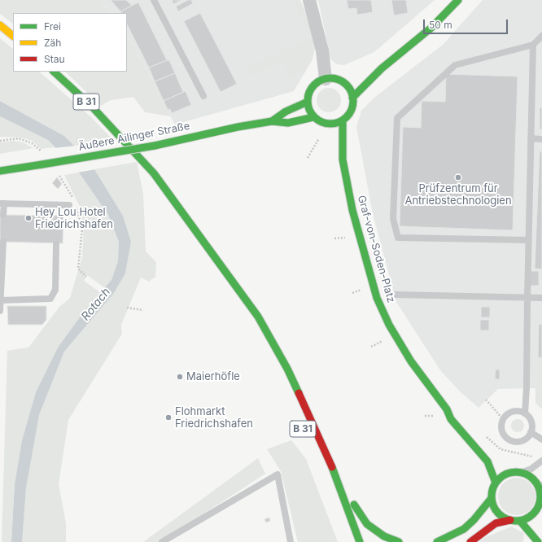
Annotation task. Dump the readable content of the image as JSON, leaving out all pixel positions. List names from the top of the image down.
{
  "streets": {
    "main road": ["B 31", "Äußere Ailinger Straße", "Graf-von-Soden-Platz"]
  },
  "crossings": [
    ["Äußere Ailinger Straße", "Graf-von-Soden-Platz"]
  ],
  "water": ["Rotach"],
  "places": [
    "Prüfzentrum für Antriebstechnologien",
    "Hey Lou Hotel Friedrichshafen",
    "Maierhöfle",
    "Flohmarkt Friedrichshafen"
  ],
  "legend": ["Frei", "Zäh", "Stau"],
  "scale_bar": "50 m"
}
